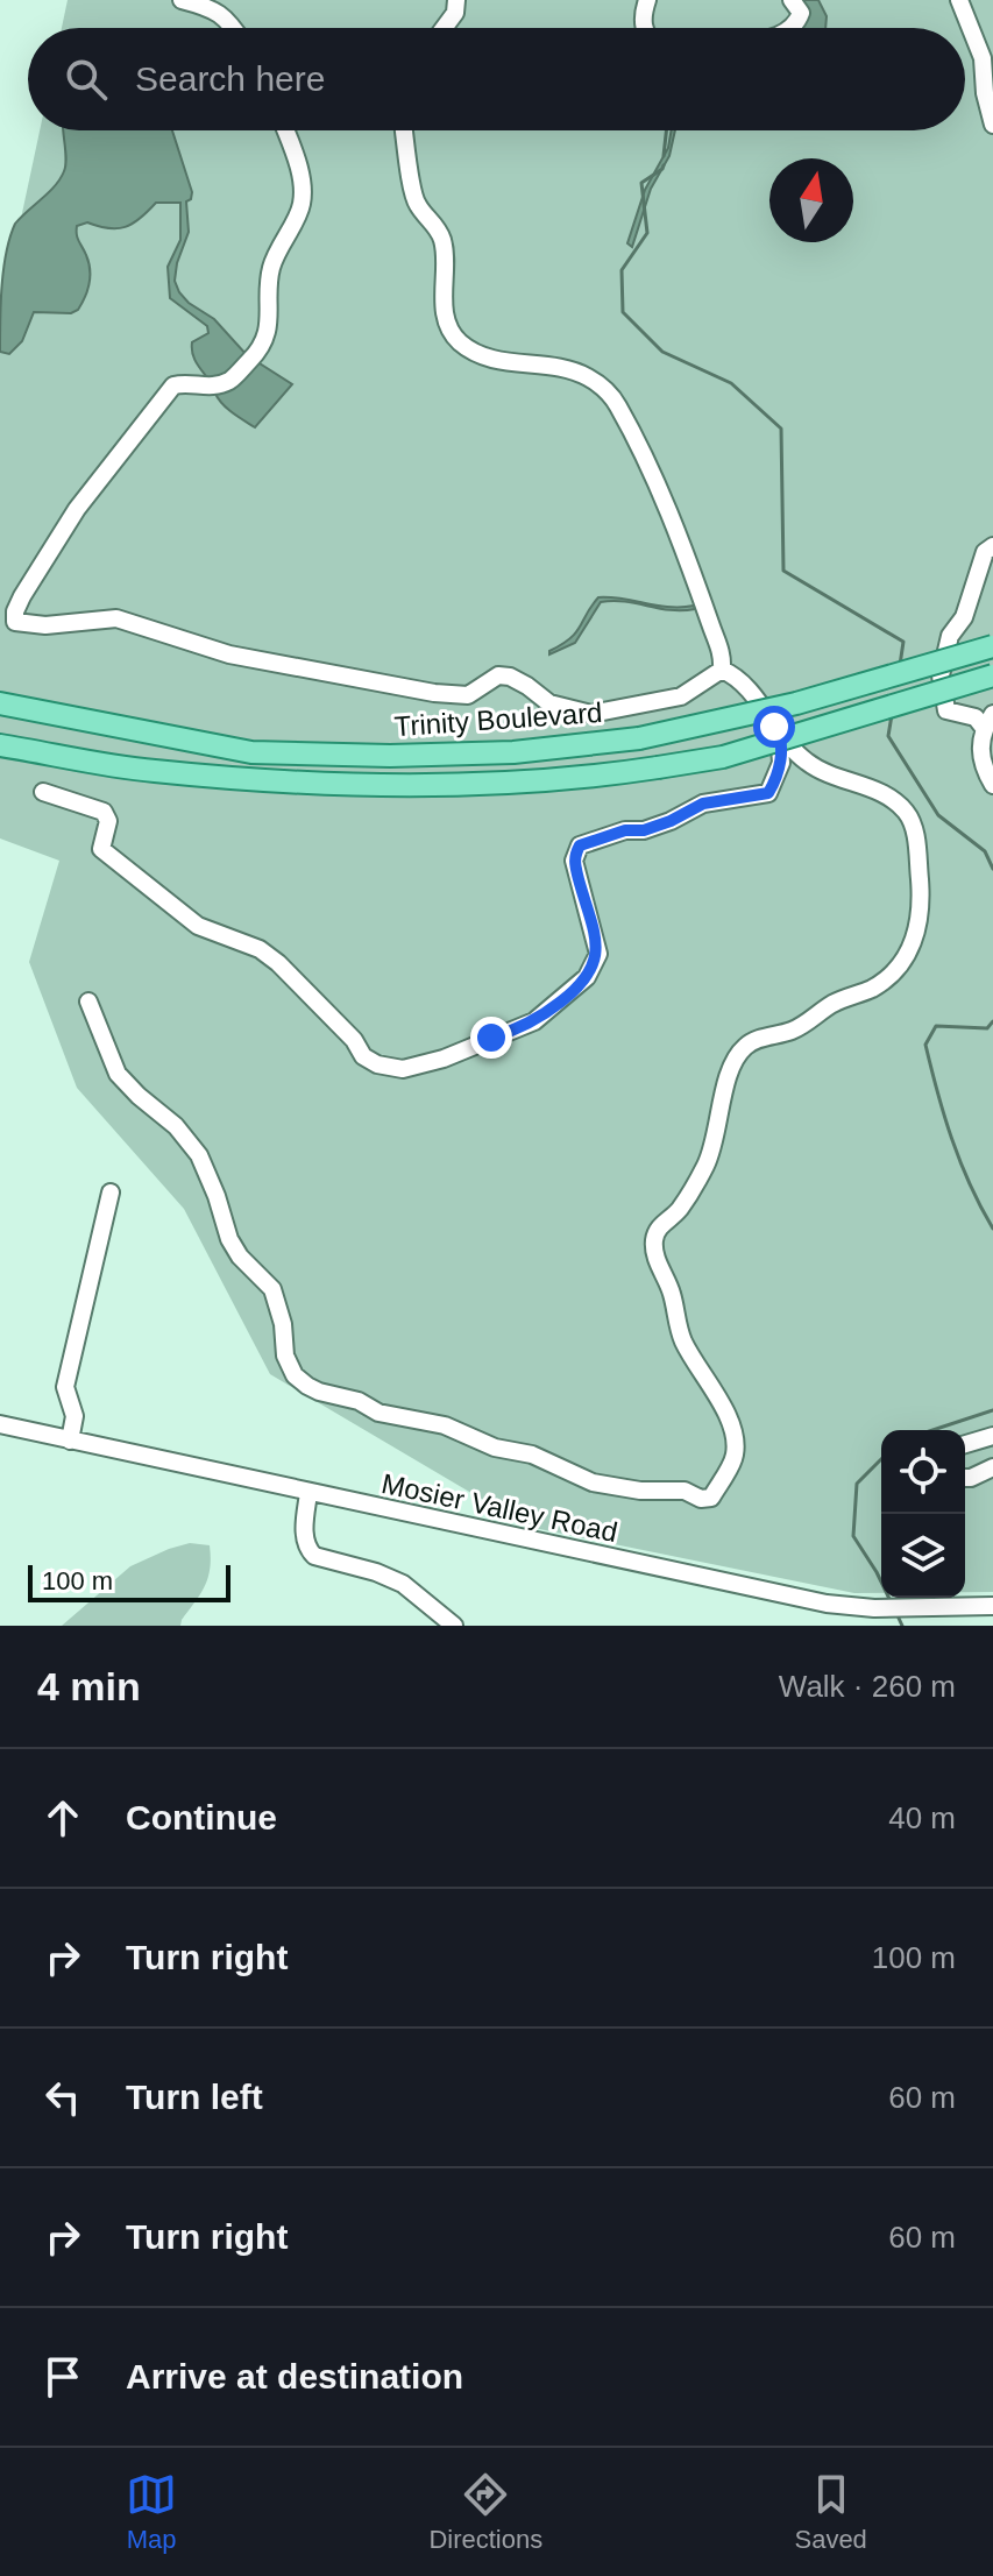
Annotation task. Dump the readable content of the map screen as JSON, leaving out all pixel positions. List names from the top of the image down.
{
  "streets": {
    "main road": ["Trinity Boulevard"],
    "street": ["Mosier Valley Road"]
  },
  "scale_bar": "100 m",
  "north": "top",
  "page": {
    "search": "Search here",
    "scale": "100 m",
    "heading": ["4 min", "Walk · 260 m"],
    "list": [
      ["Continue", "40 m"],
      ["Turn right", "100 m"],
      ["Turn left", "60 m"],
      ["Turn right", "60 m"],
      "Arrive at destination"
    ],
    "nav": ["Map", "Directions", "Saved"]
  }
}
